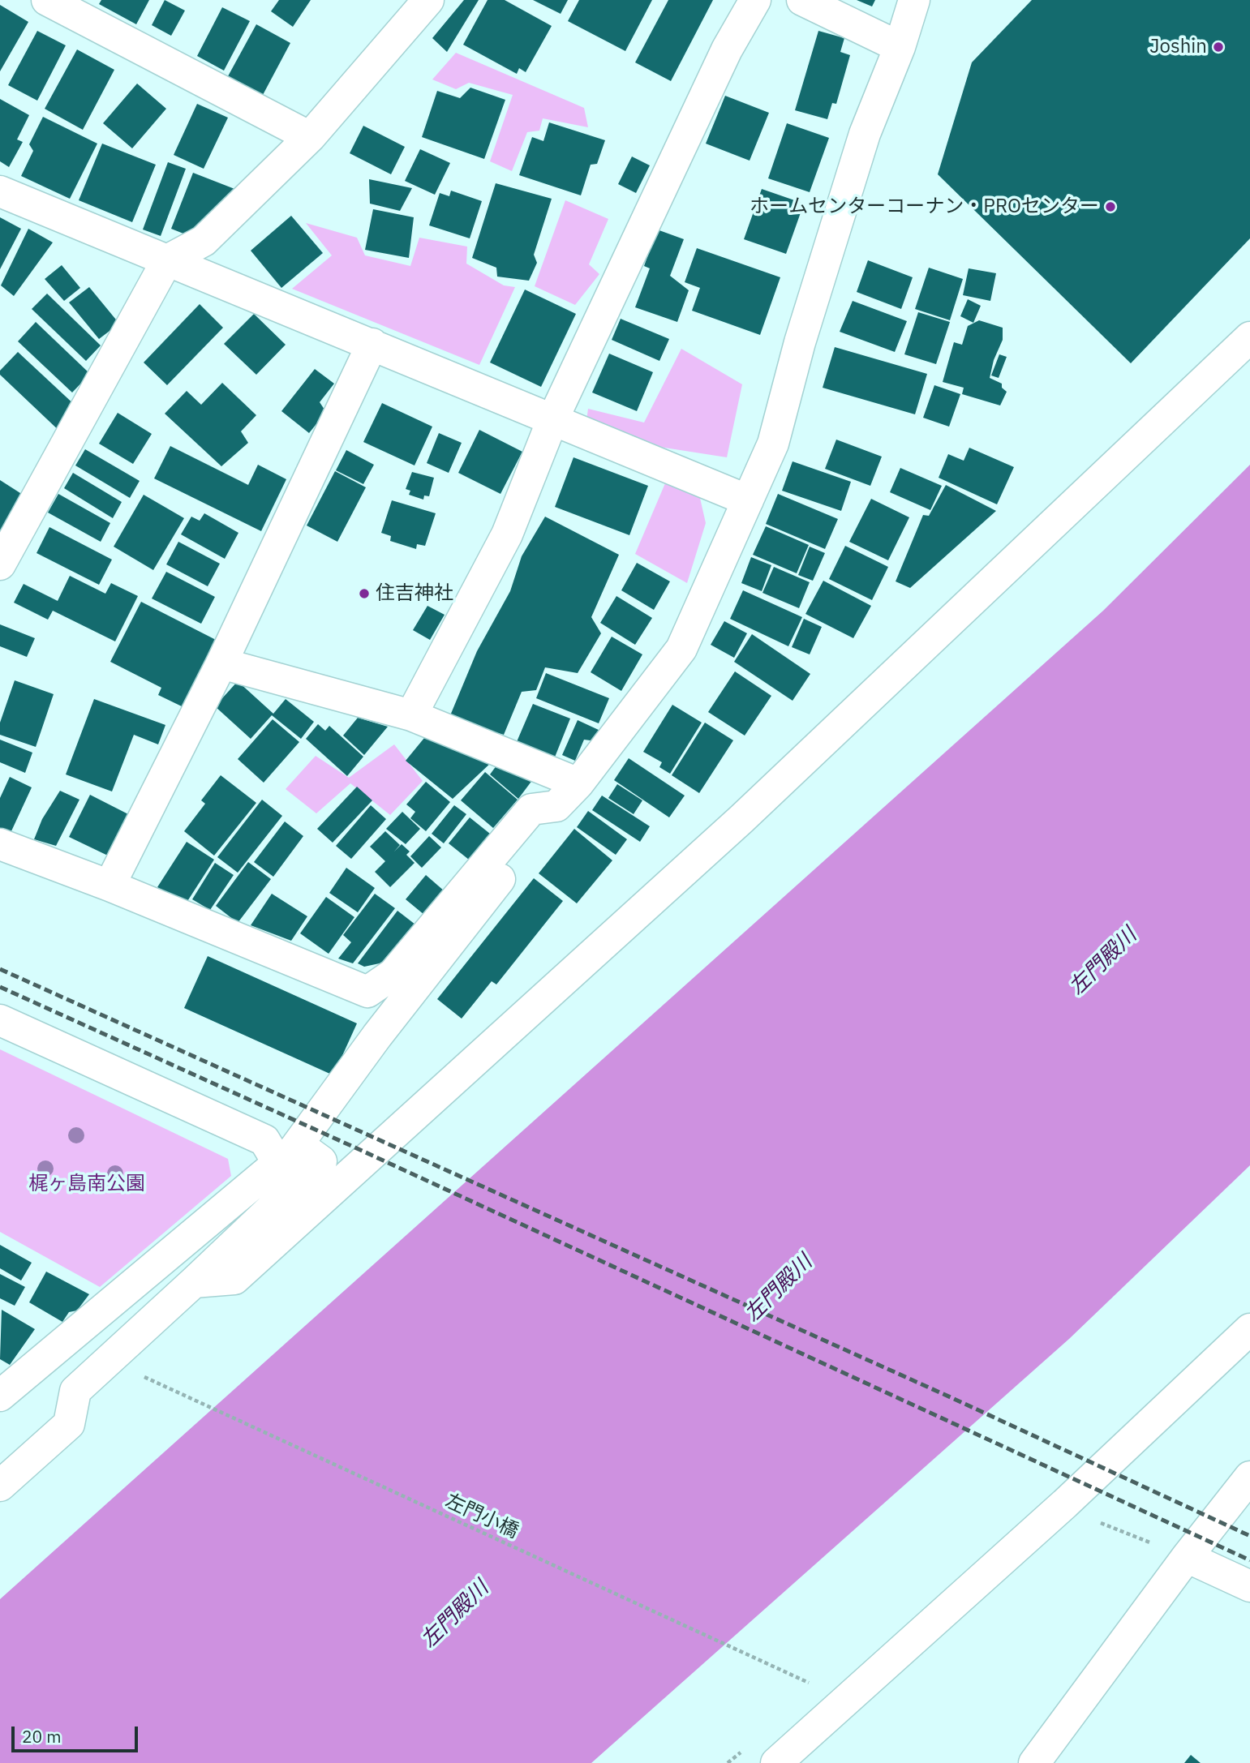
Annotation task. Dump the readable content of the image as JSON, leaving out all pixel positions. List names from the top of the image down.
{
  "streets": {
    "path": ["左門小橋"]
  },
  "water": ["左門殿川"],
  "parks": ["梶ヶ島南公園"],
  "places": ["Joshin", "ホームセンターコーナン・PROセンター", "住吉神社"],
  "scale_bar": "20 m"
}
